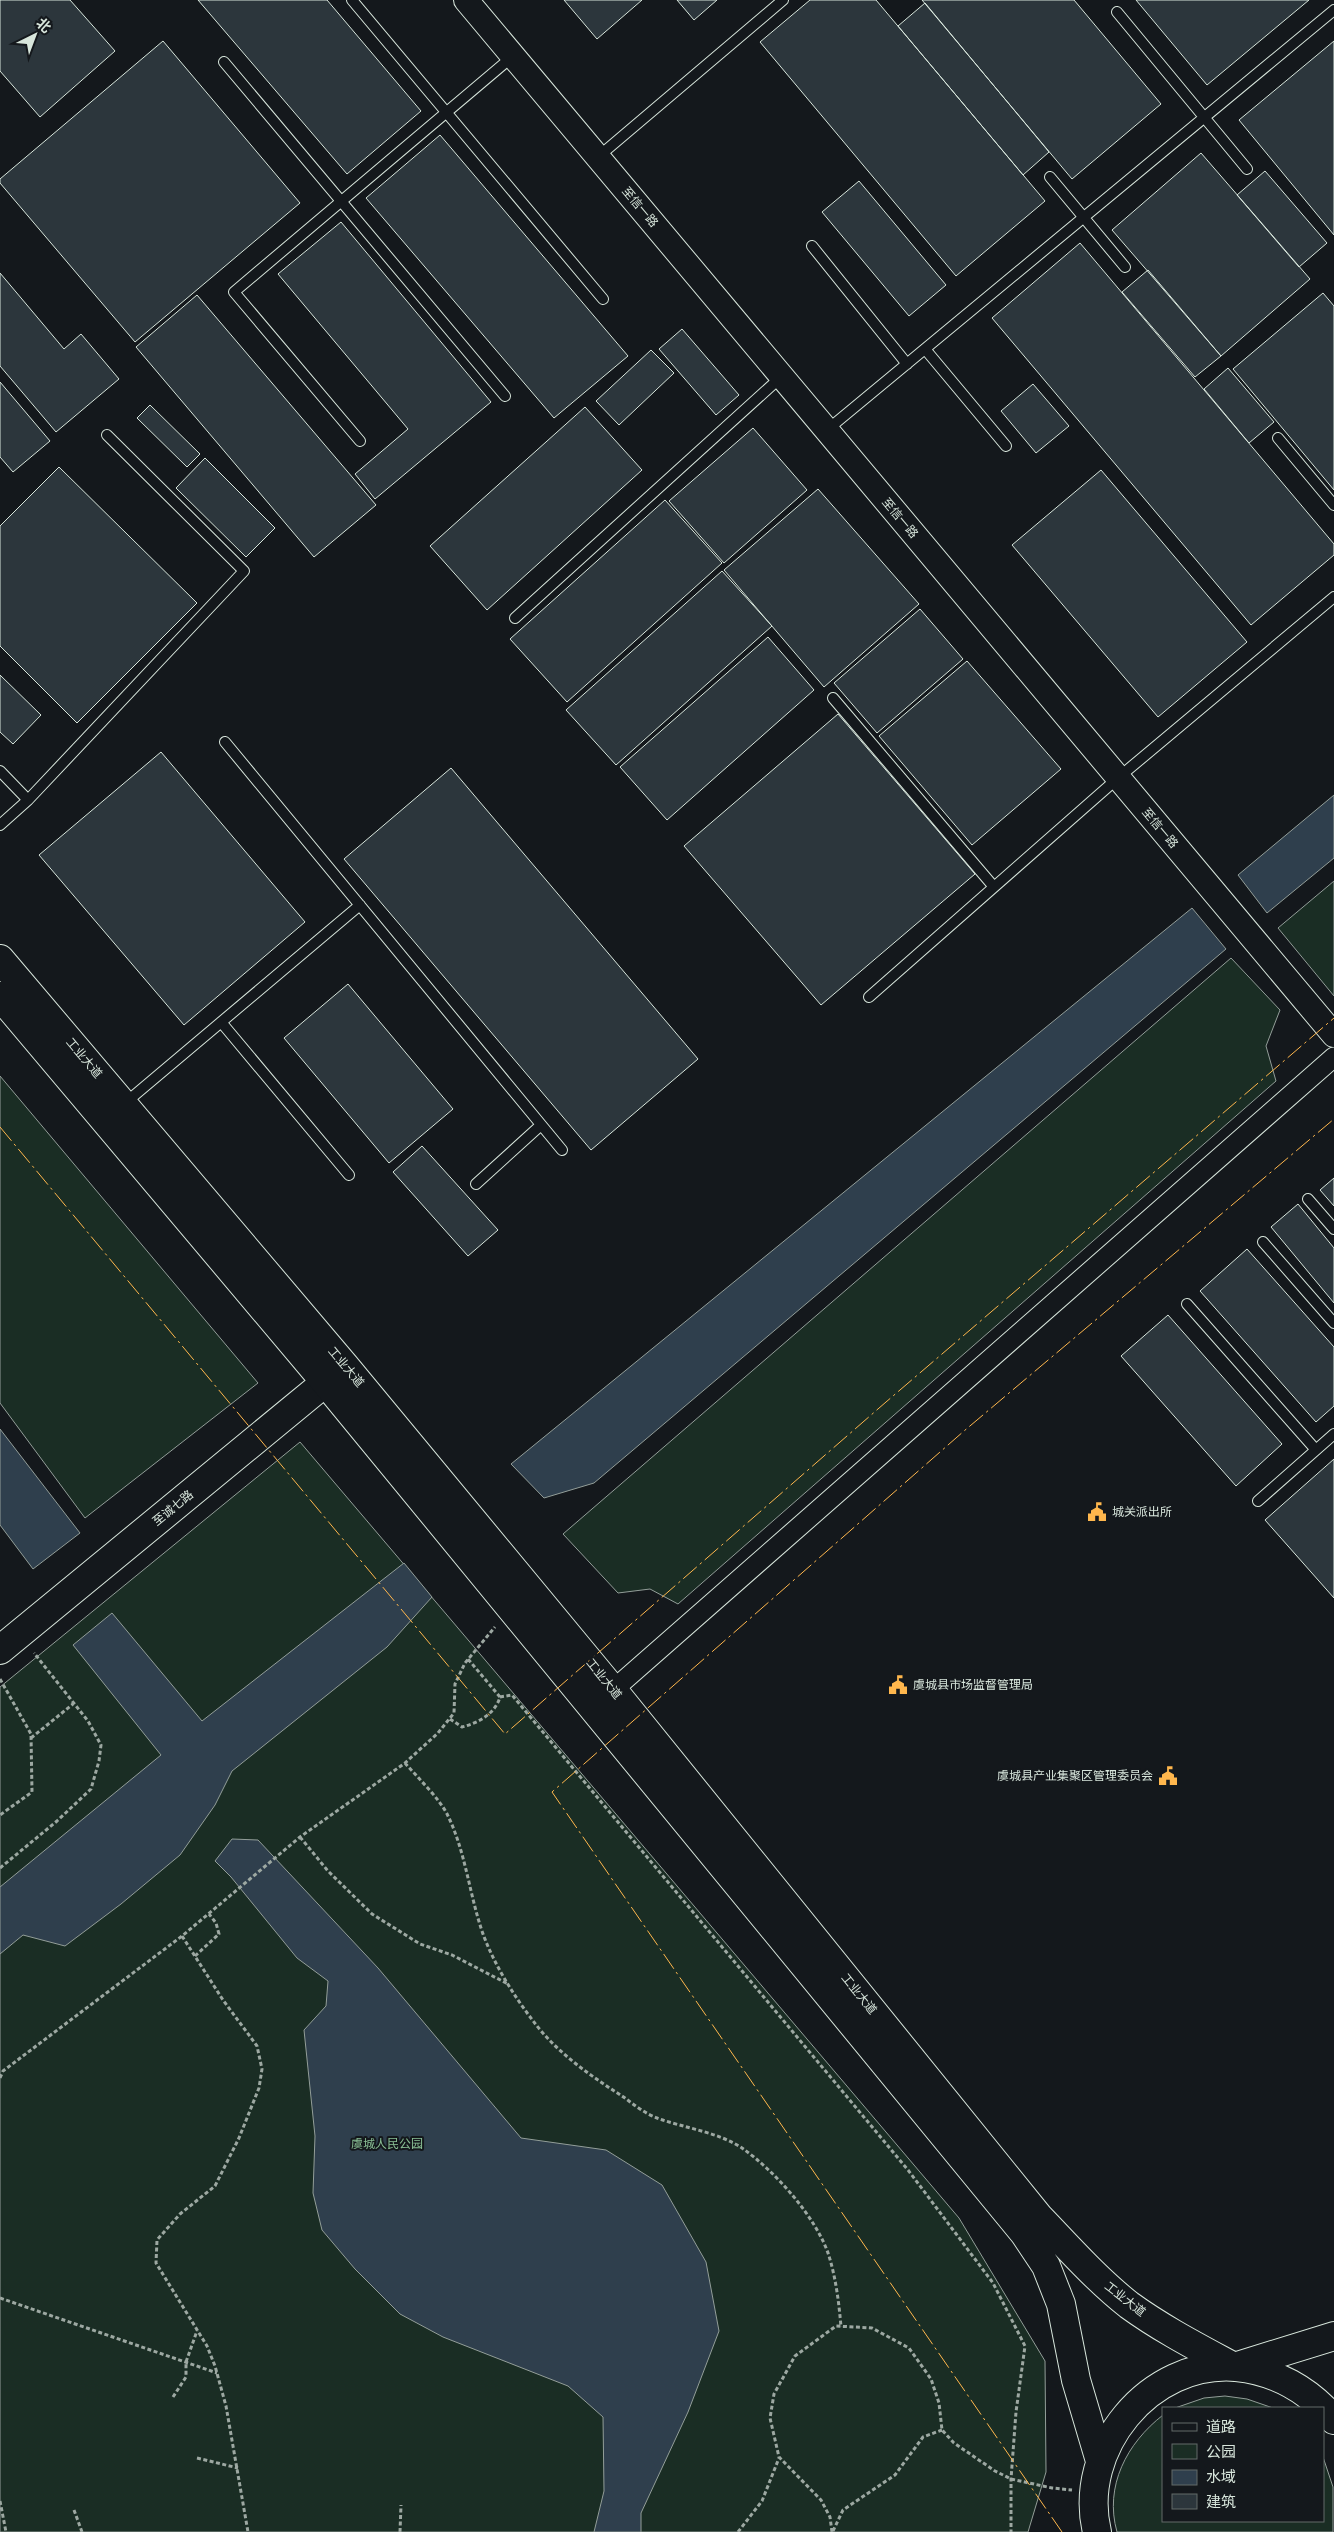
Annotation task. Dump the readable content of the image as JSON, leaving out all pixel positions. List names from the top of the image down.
{
  "streets": {
    "main road": ["工业大道", "至诚七路"],
    "street": ["至信一路"]
  },
  "crossings": [
    ["工业大道", "至诚七路"]
  ],
  "parks": ["虞城人民公园"],
  "places": {
    "public building": ["城关派出所", "虞城县市场监督管理局", "虞城县产业集聚区管理委员会"]
  },
  "legend": [
    "道路",
    "公园",
    "水域",
    "建筑"
  ],
  "north": "top right"
}
